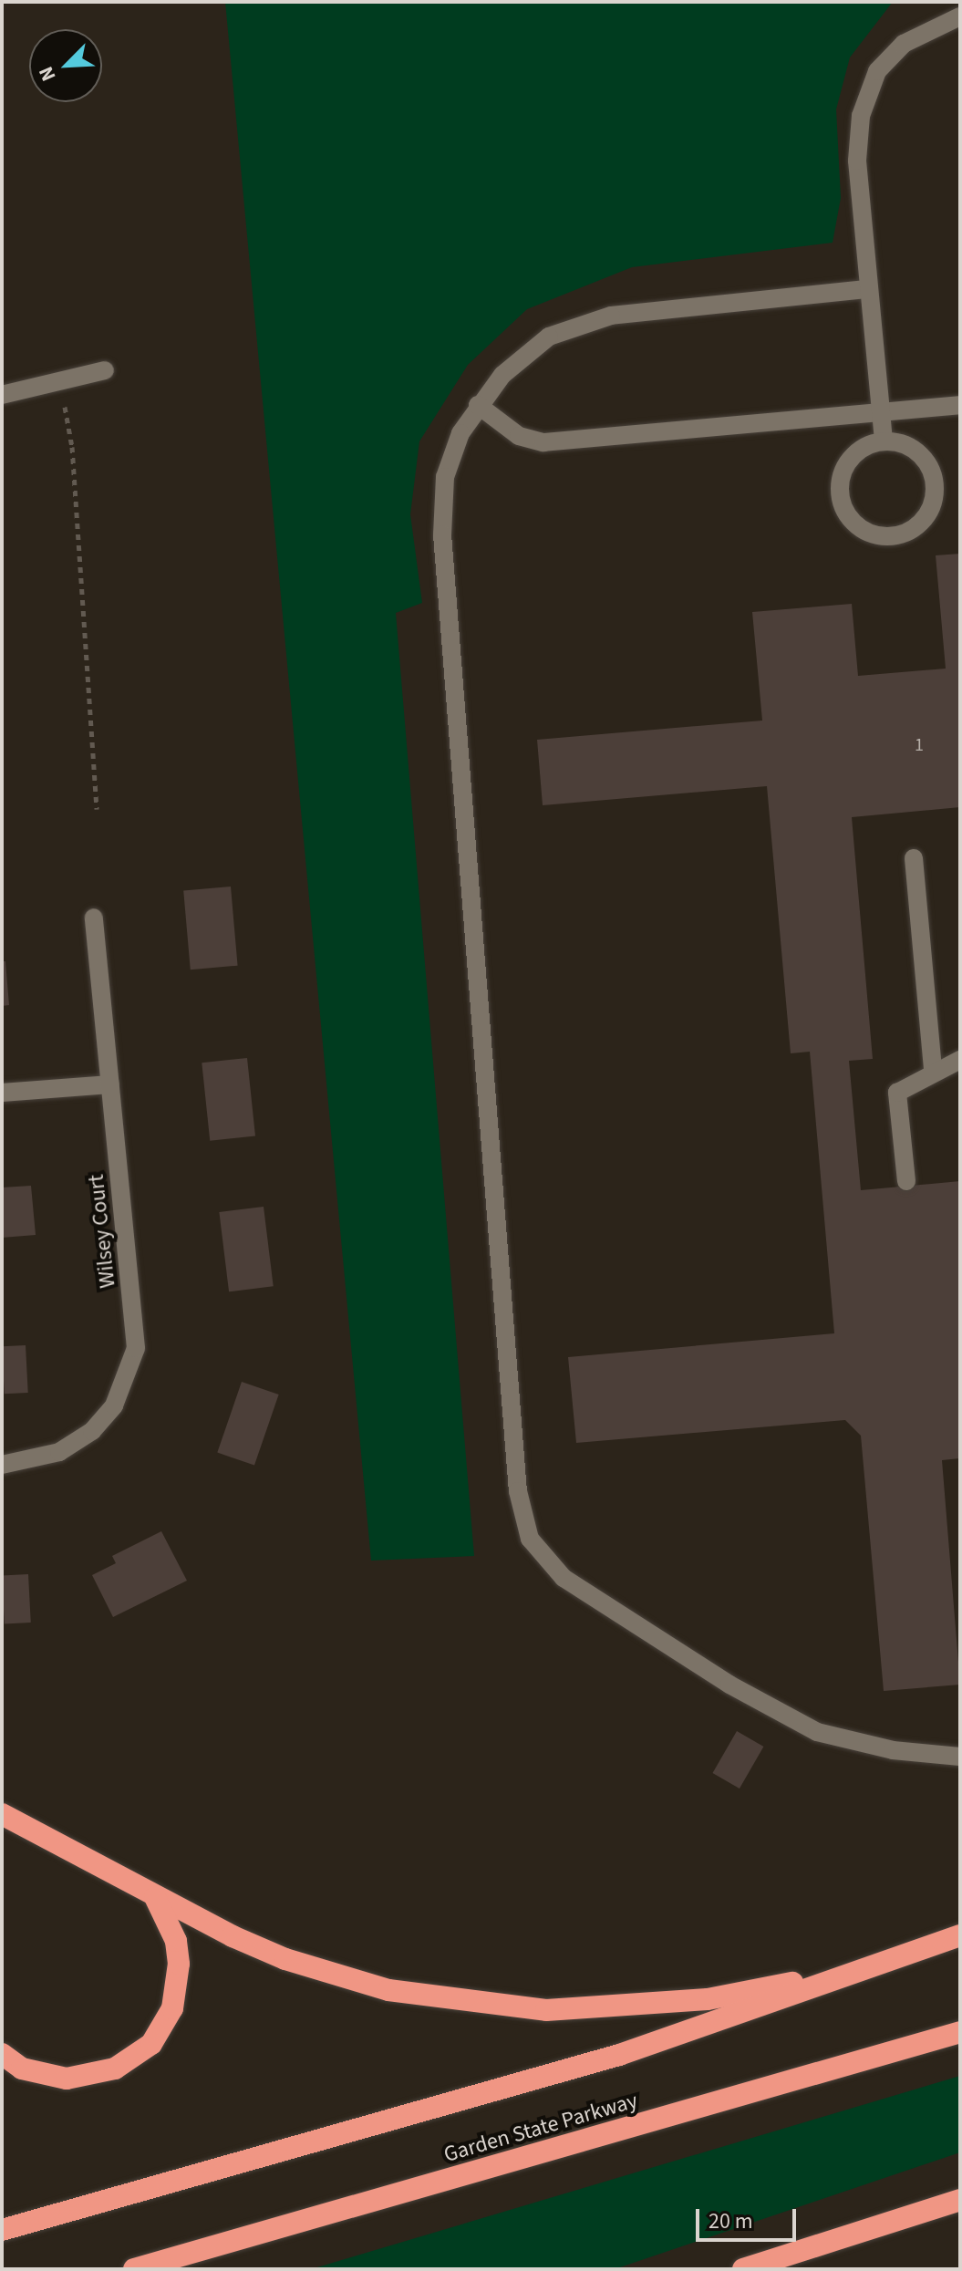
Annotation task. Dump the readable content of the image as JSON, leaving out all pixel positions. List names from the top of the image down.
{
  "streets": {
    "highway": ["Garden State Parkway"],
    "street": ["Wilsey Court"]
  },
  "house_numbers": ["1"],
  "scale_bar": "20 m",
  "north": "bottom left"
}
